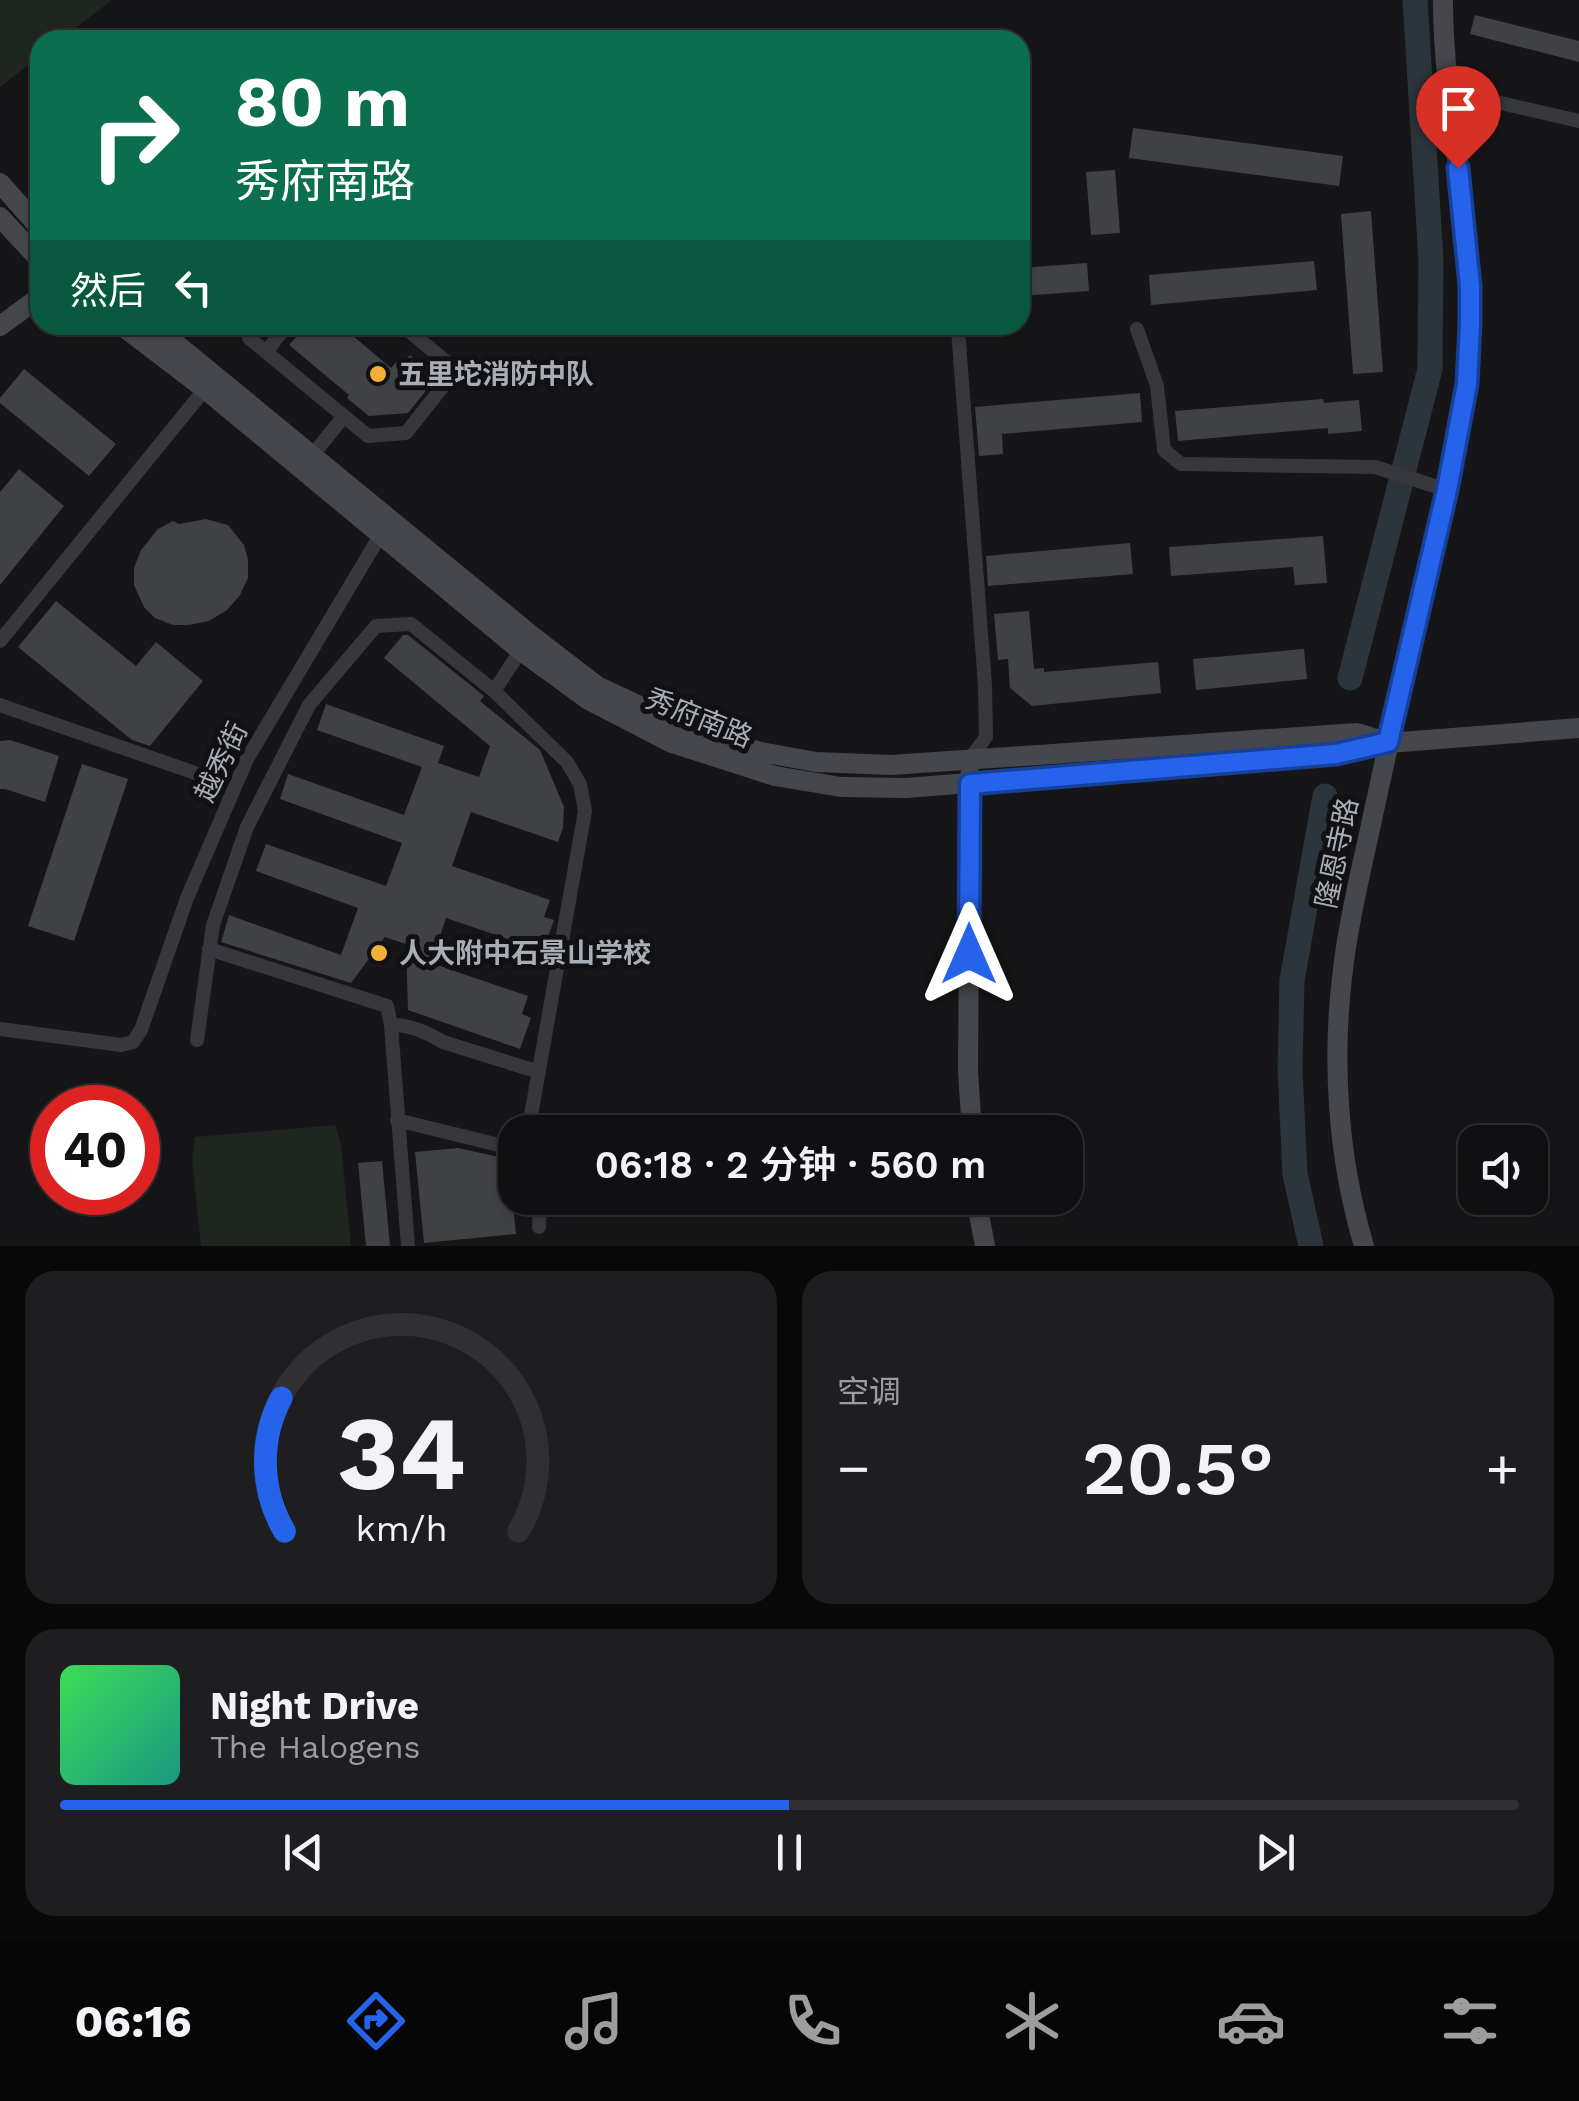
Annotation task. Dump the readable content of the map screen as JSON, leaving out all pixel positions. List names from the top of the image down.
{
  "streets": {
    "street": ["秀府南路", "越秀街", "隆恩寺路"]
  },
  "crossings": [
    ["秀府南路", "越秀街"],
    ["秀府南路", "隆恩寺路"]
  ],
  "places": ["五里坨消防中队", "人大附中石景山学校"],
  "page": {
    "turn": ["80 m", "秀府南路"],
    "then": "然后",
    "limit": "40",
    "trip": "06:18 · 2 分钟 · 560 m",
    "tile": "空调",
    "heat": ["−", "20.5°", "+"],
    "song": ["Night Drive", "The Halogens"],
    "tabs": "06:16",
    "gauge": ["34", "km/h"]
  }
}
